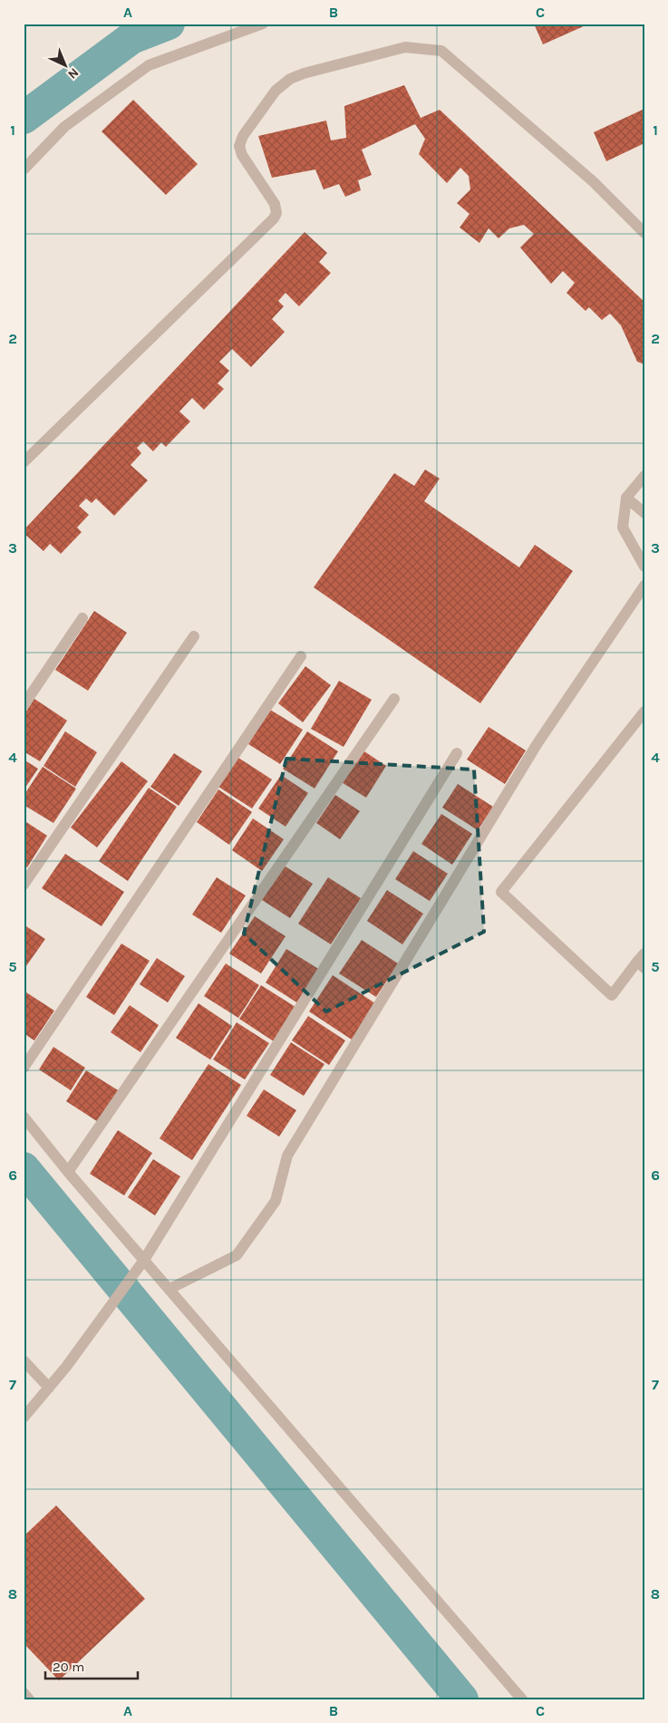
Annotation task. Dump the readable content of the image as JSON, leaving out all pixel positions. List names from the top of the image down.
{
  "scale_bar": "20 m",
  "north": "bottom right",
  "grid": {
    "columns": ["A", "B", "C"],
    "rows": [
      "1",
      "2",
      "3",
      "4",
      "5",
      "6",
      "7",
      "8"
    ]
  }
}
